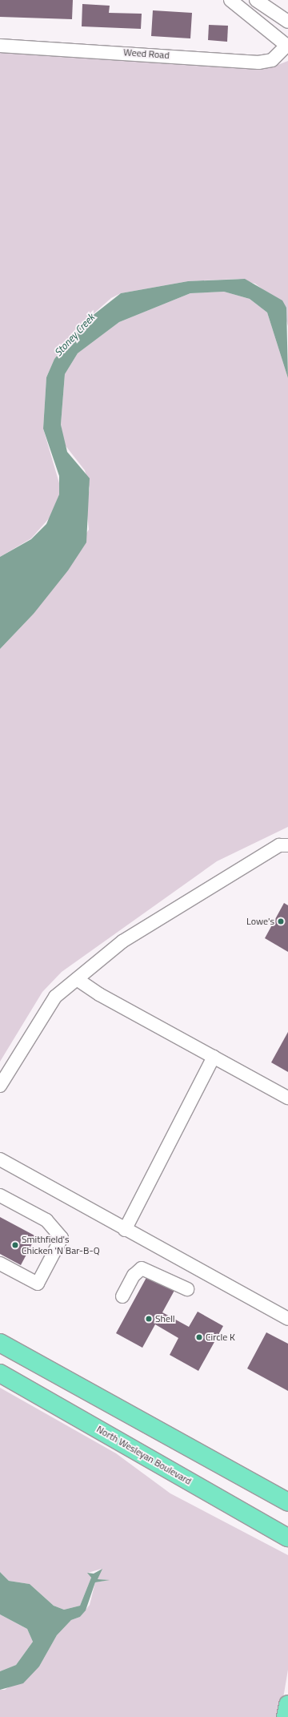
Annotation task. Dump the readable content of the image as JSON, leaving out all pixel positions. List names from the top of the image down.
{
  "streets": {
    "highway": ["North Wesleyan Boulevard"],
    "street": ["Weed Road"]
  },
  "water": ["Stoney Creek"],
  "places": [
    "Lowe's",
    "Smithfield's Chicken 'N Bar-B-Q",
    "Shell",
    "Circle K"
  ]
}
